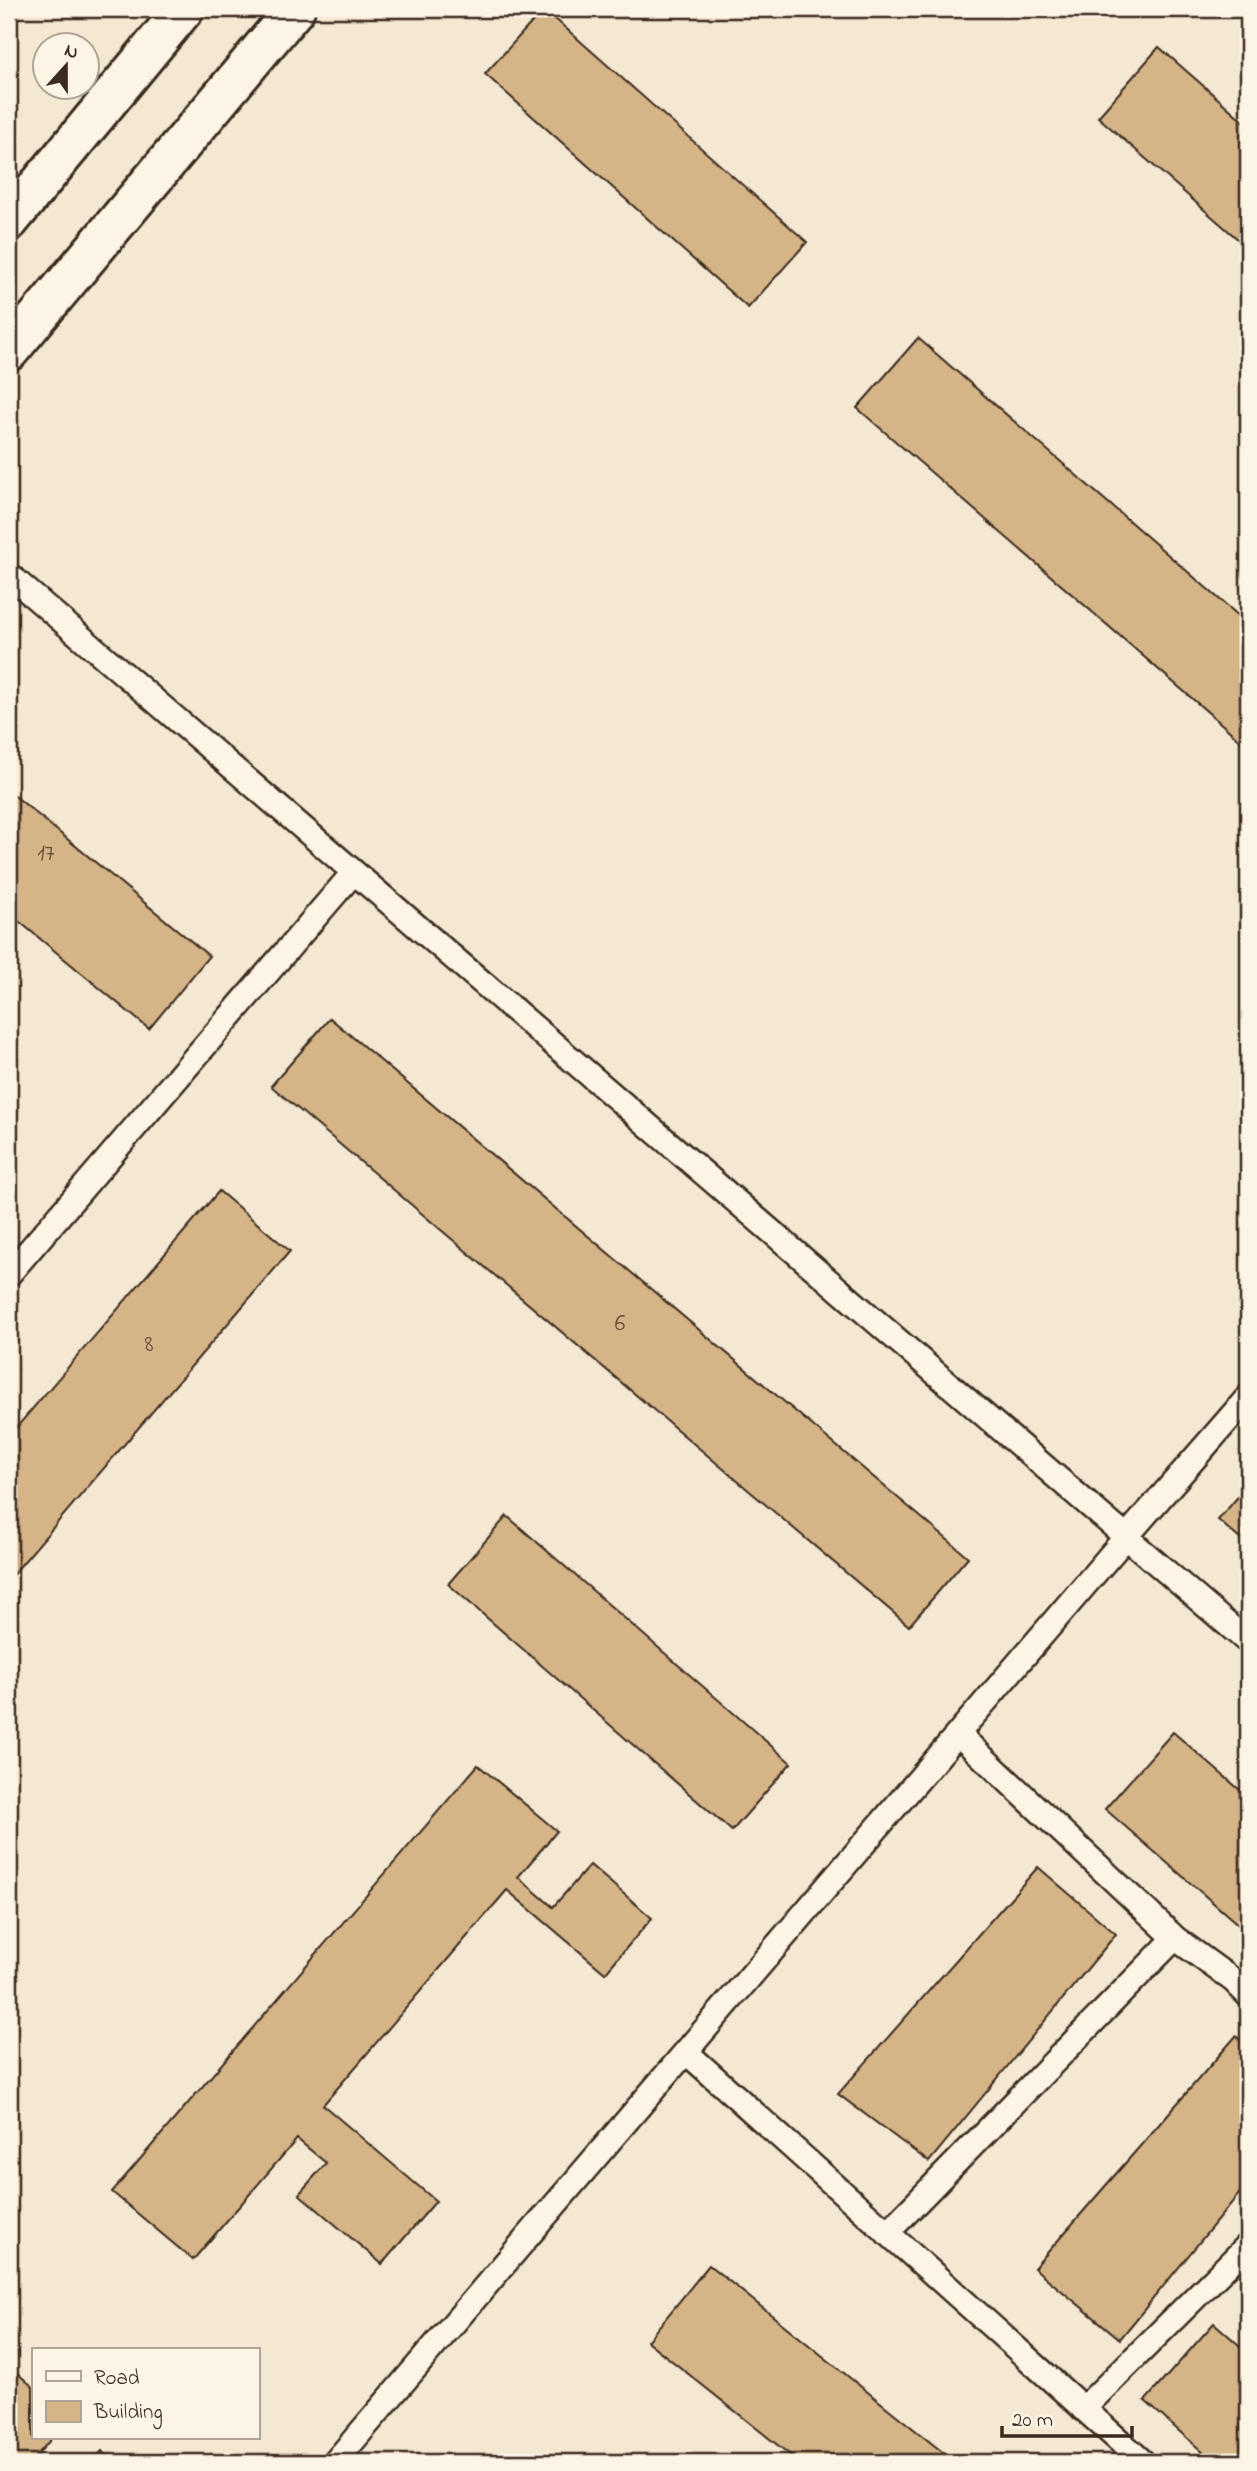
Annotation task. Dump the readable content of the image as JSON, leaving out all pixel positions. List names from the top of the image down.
{
  "house_numbers": ["17", "6", "8"],
  "legend": ["Road", "Building"],
  "scale_bar": "20 m",
  "north": "top"
}
